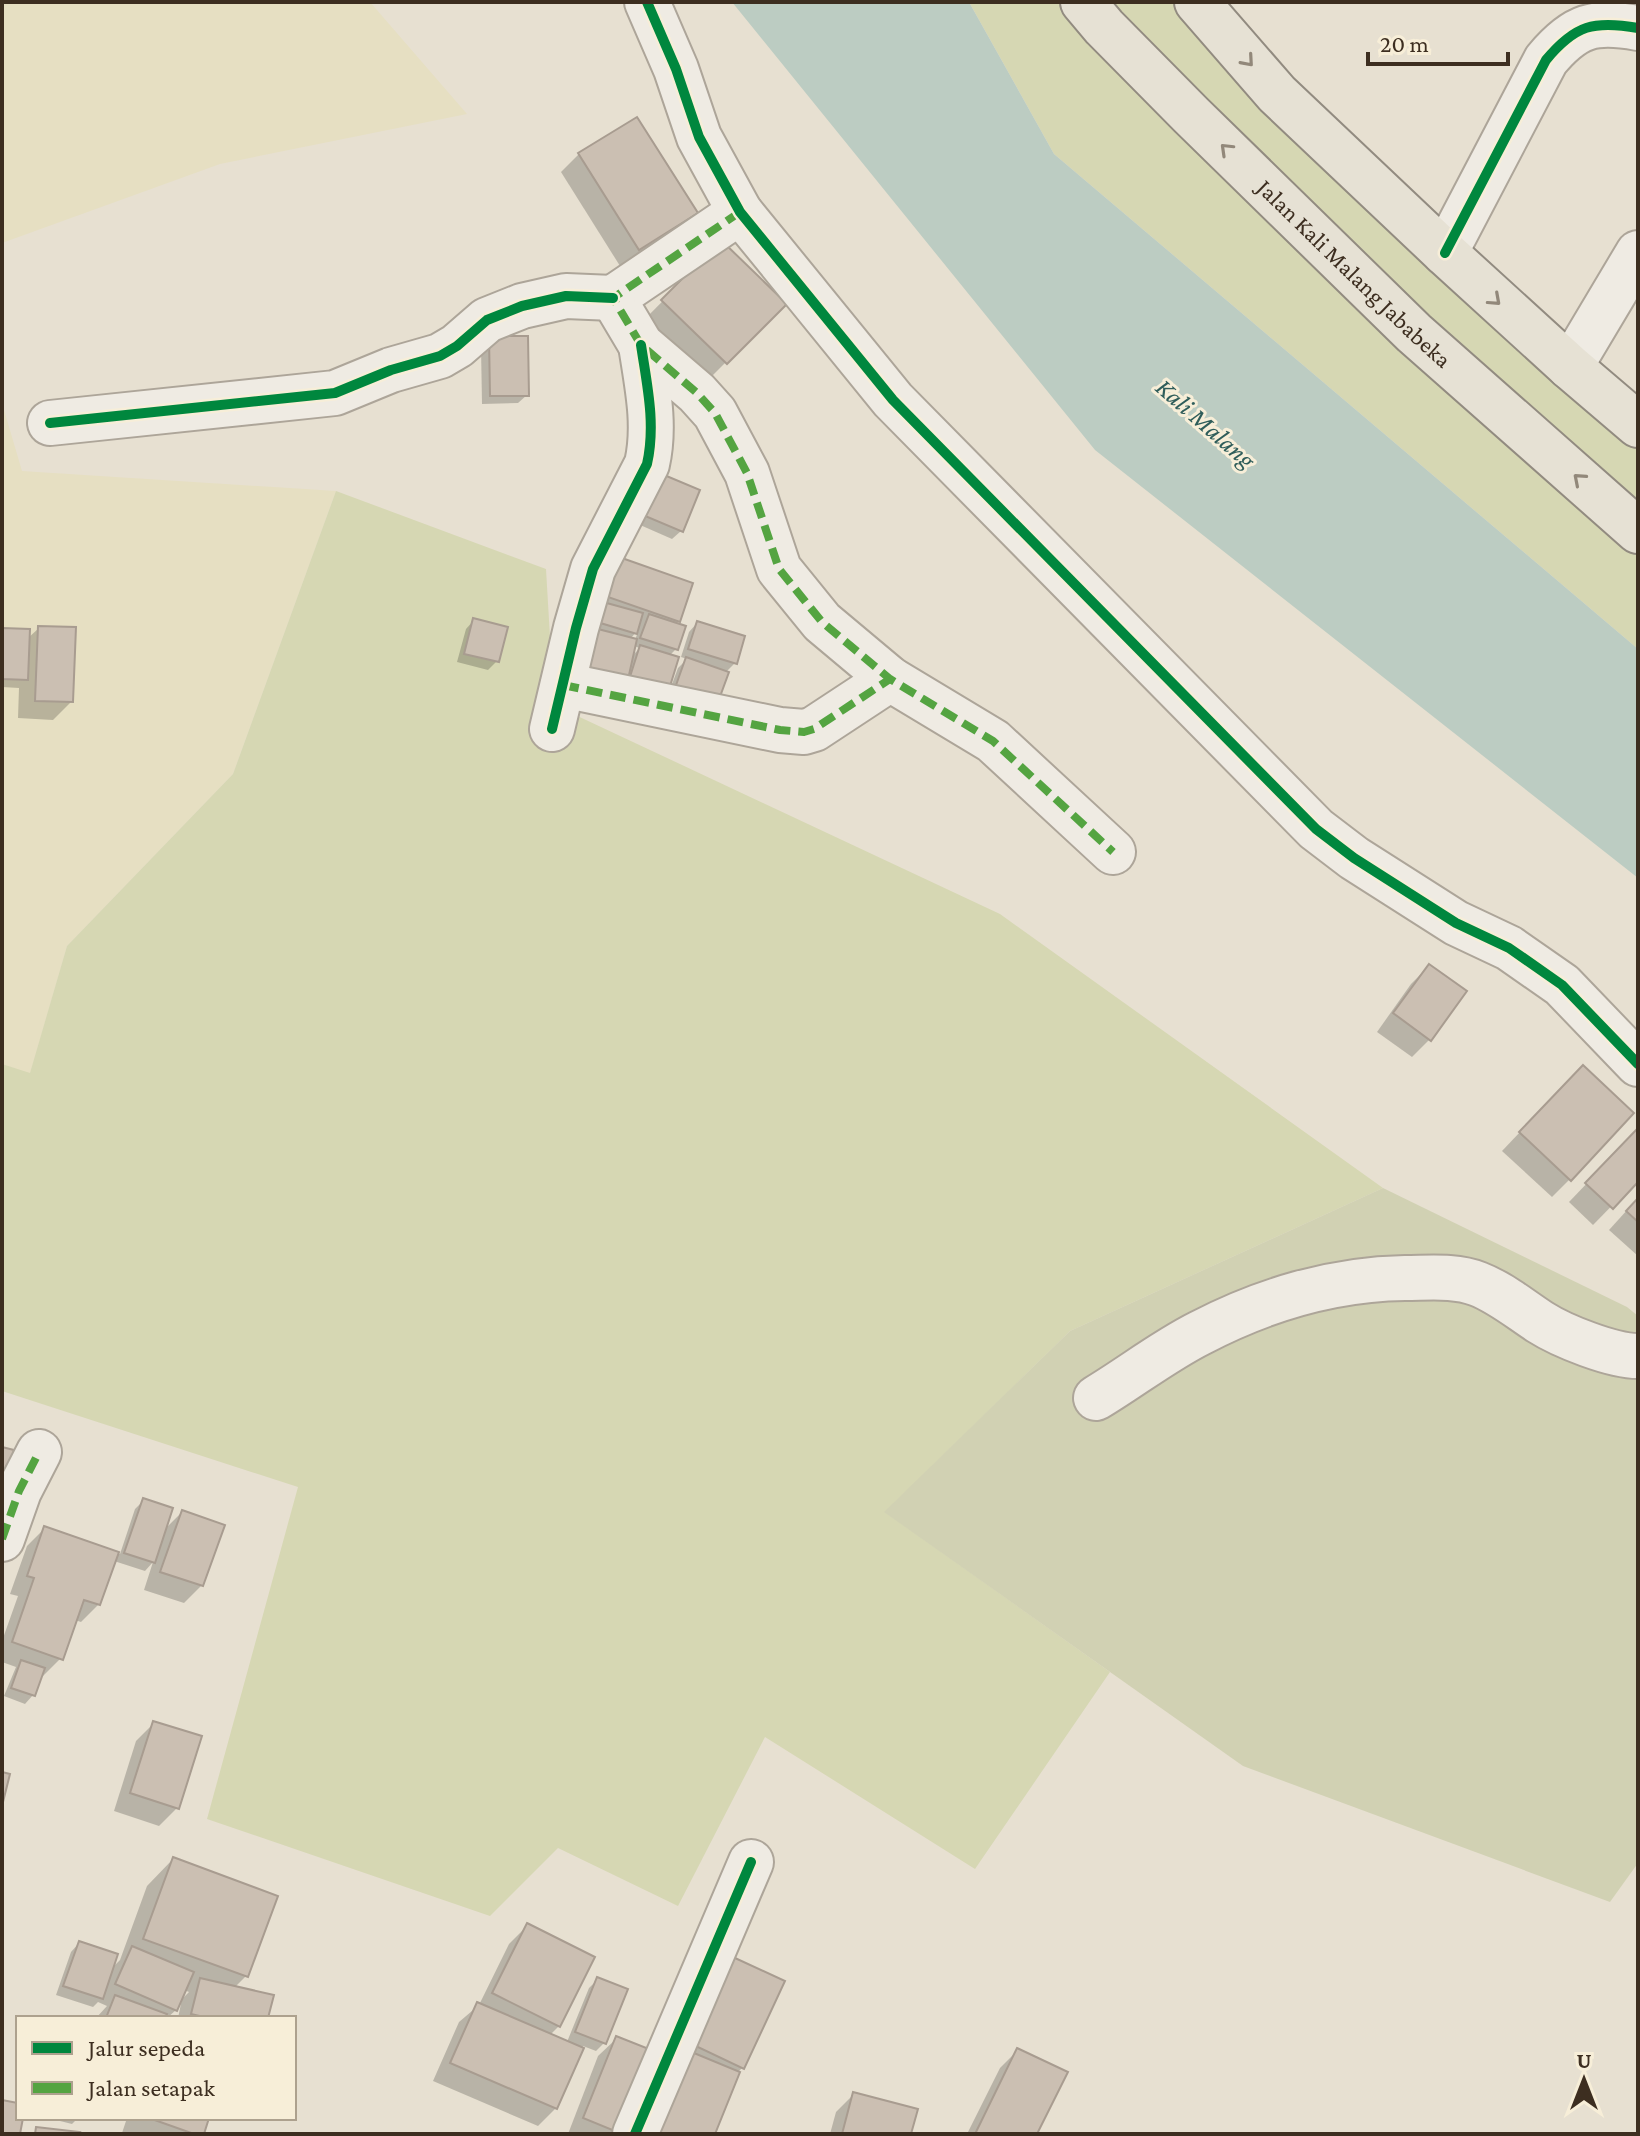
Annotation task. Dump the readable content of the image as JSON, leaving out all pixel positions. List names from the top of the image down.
{
  "streets": {
    "main road": ["Jalan Kali Malang Jababeka"]
  },
  "water": ["Kali Malang"],
  "legend": ["Jalur sepeda", "Jalan setapak"],
  "scale_bar": "20 m",
  "north": "top"
}
